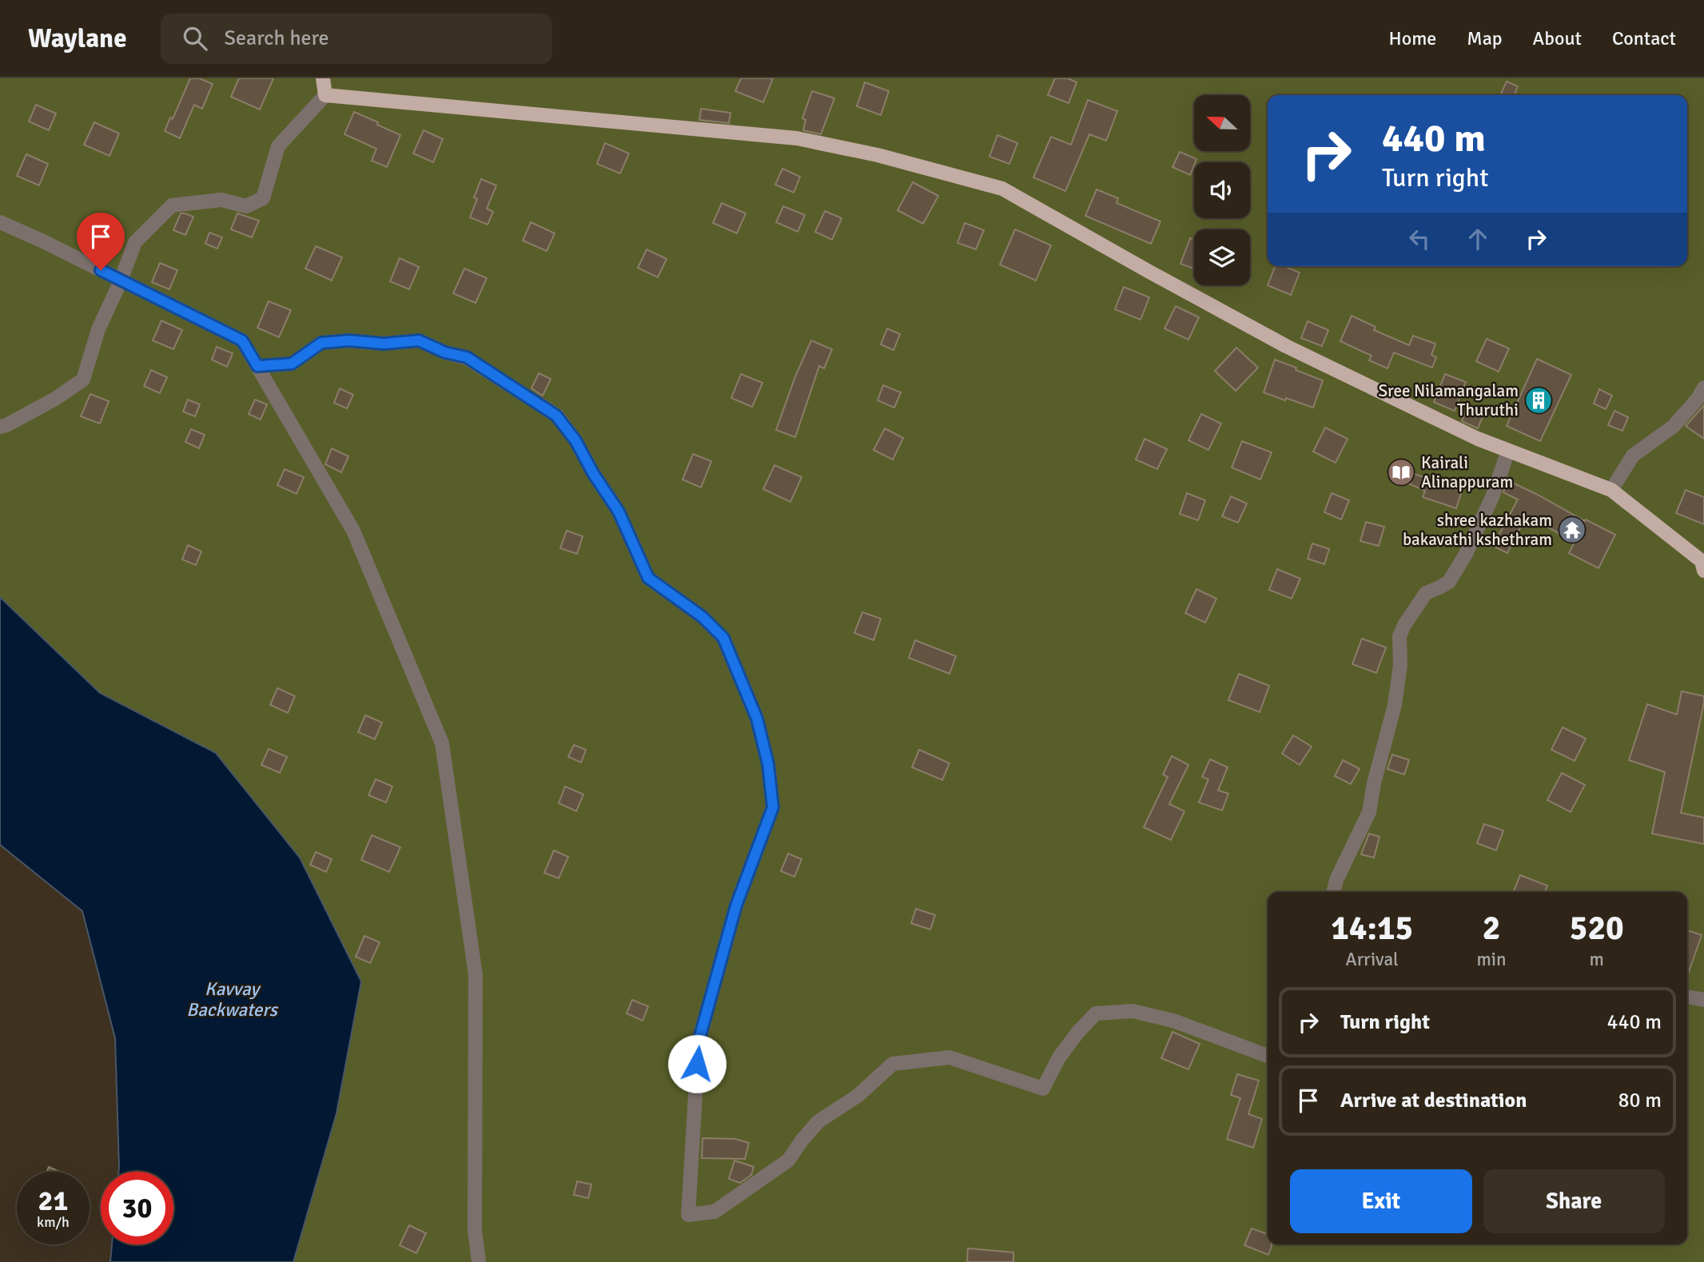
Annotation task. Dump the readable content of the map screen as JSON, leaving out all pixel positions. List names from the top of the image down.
{
  "water": ["Kavvay Backwaters"],
  "places": {
    "building": ["Sree Nilamangalam Thuruthi"],
    "library": ["Kairali Alinappuram"],
    "temple": ["shree kazhakam bakavathi kshethram"]
  },
  "north": "left",
  "page": {
    "header": "Waylane",
    "search": "Search here",
    "nav": [
      "Home",
      "Map",
      "About",
      "Contact"
    ],
    "turn": ["440 m", "Turn right"],
    "eta": [
      "14:15",
      "Arrival",
      "2",
      "min",
      "520",
      "m"
    ],
    "list": [
      {
        "name": "Turn right",
        "value": "440 m"
      },
      {
        "name": "Arrive at destination",
        "value": "80 m"
      }
    ],
    "buttons": ["Exit", "Share"],
    "speed": "21 km/h",
    "limit": "30"
  }
}
